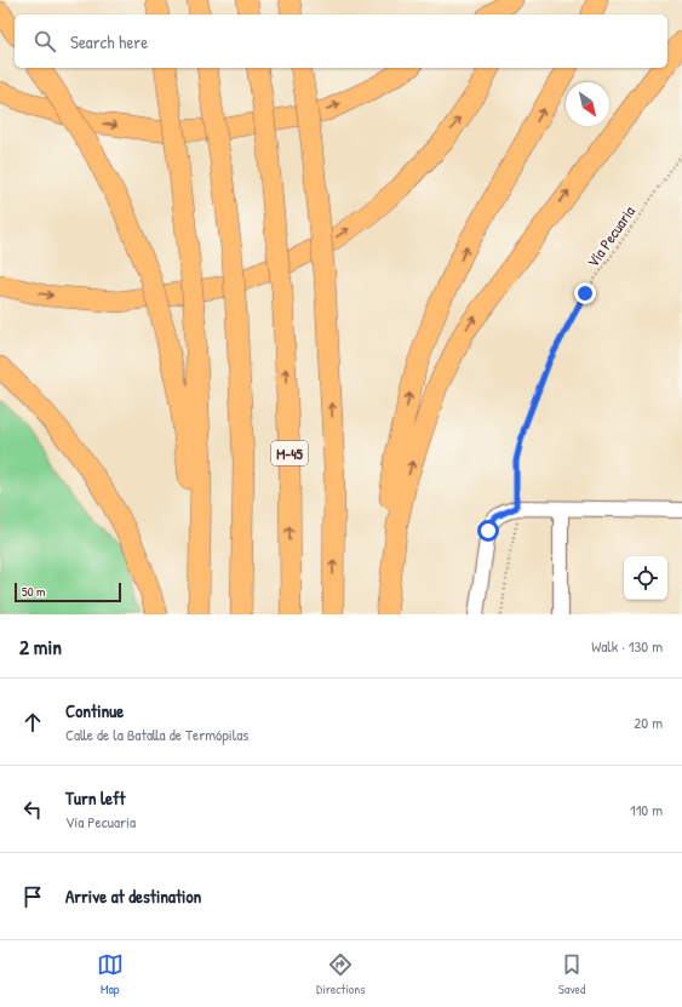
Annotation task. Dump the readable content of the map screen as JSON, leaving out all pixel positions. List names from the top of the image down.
{
  "streets": {
    "highway": ["M-45"],
    "path": ["Vía Pecuaria"]
  },
  "scale_bar": "50 m",
  "north": "bottom right",
  "page": {
    "search": "Search here",
    "scale": "50 m",
    "heading": ["2 min", "Walk · 130 m"],
    "list": [
      ["Continue", "Calle de la Batalla de Termópilas", "20 m"],
      ["Turn left", "Vía Pecuaria", "110 m"],
      "Arrive at destination"
    ],
    "nav": ["Map", "Directions", "Saved"]
  }
}
